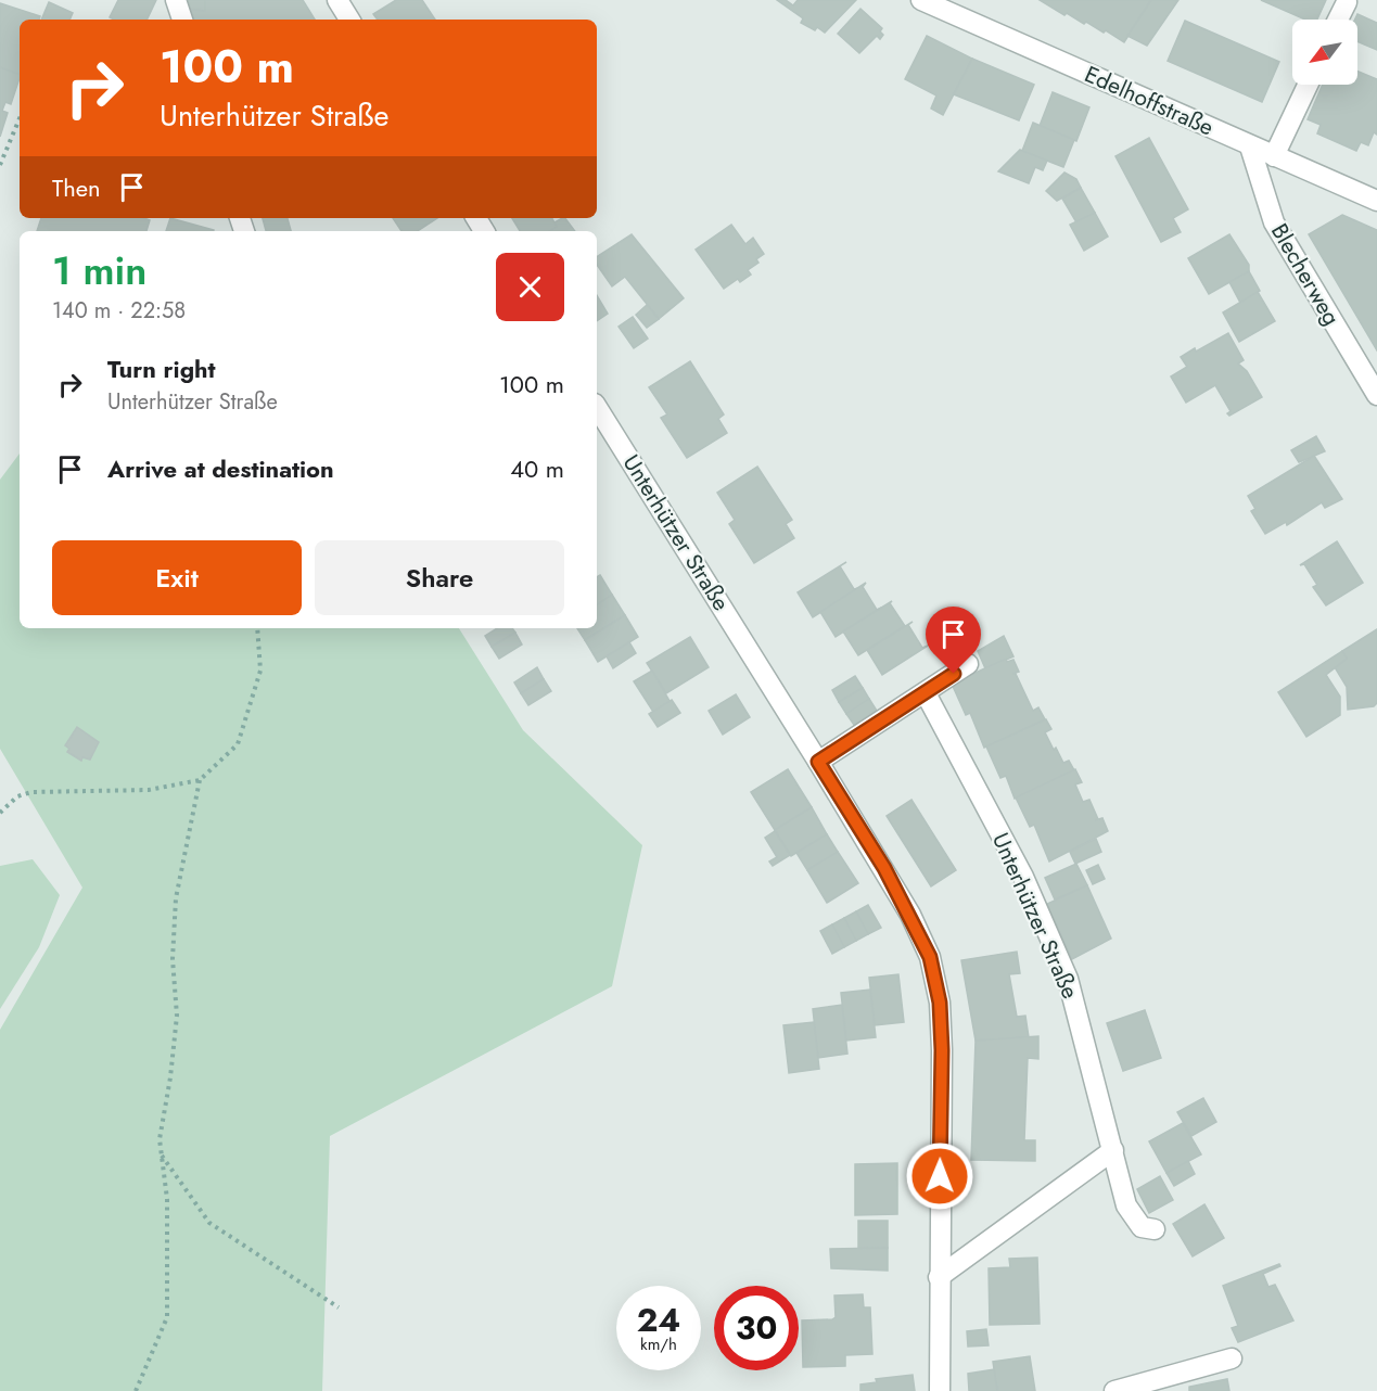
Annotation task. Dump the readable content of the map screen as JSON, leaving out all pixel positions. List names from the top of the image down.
{
  "streets": {
    "street": ["Edelhoffstraße", "Blecherweg", "Unterhützer Straße"]
  },
  "crossings": [
    ["Edelhoffstraße", "Blecherweg"]
  ],
  "north": "bottom left",
  "page": {
    "turn": ["100 m", "Unterhützer Straße"],
    "then": "Then",
    "heading": ["1 min", "140 m · 22:58"],
    "list": [
      {
        "name": "Turn right",
        "note": "Unterhützer Straße",
        "value": "100 m"
      },
      {
        "name": "Arrive at destination",
        "value": "40 m"
      }
    ],
    "buttons": ["Exit", "Share"],
    "speed": "24 km/h",
    "limit": "30"
  }
}
